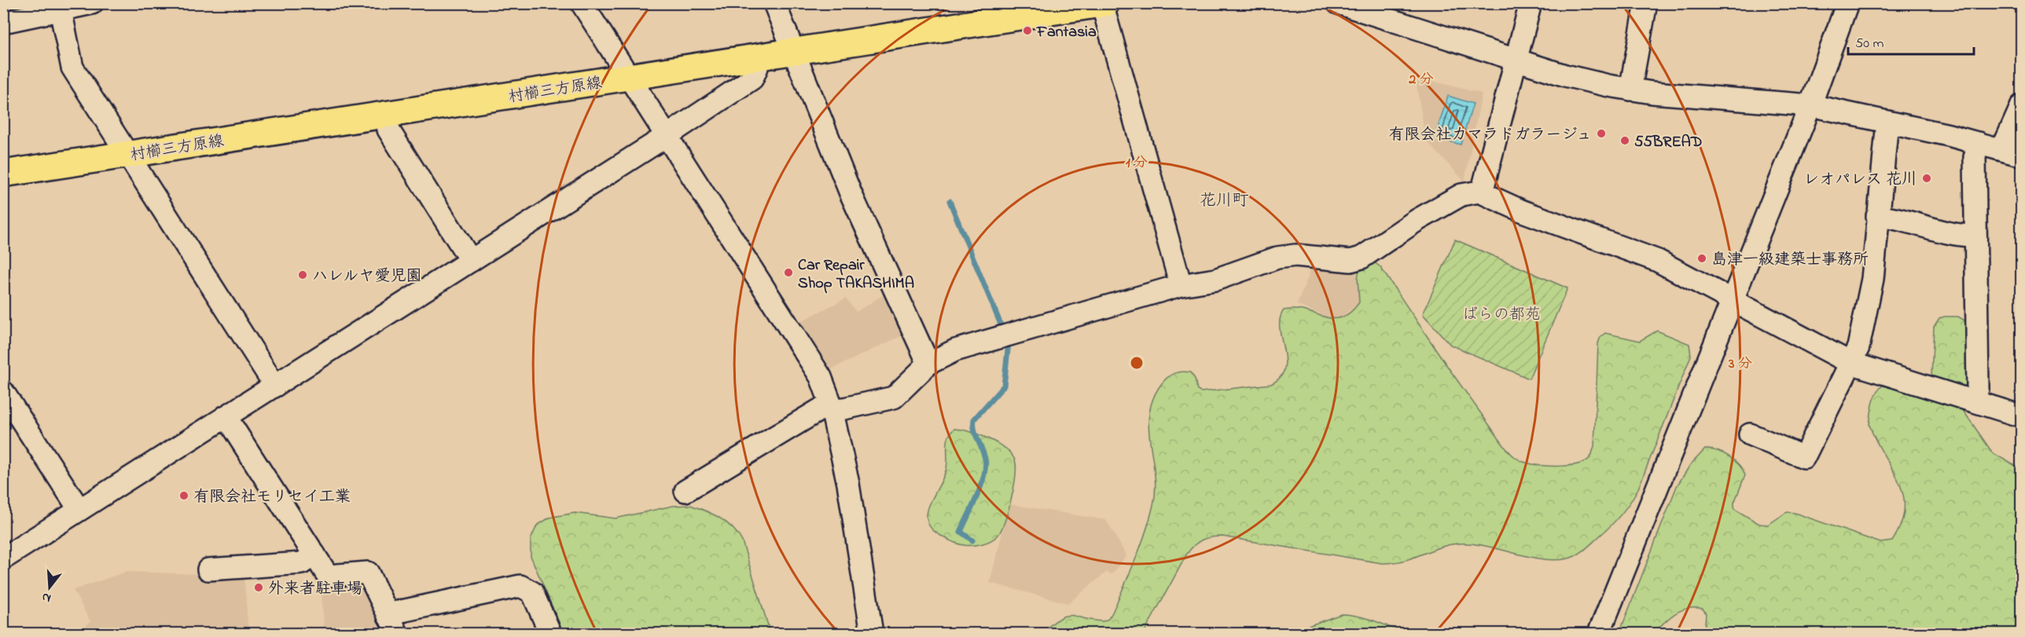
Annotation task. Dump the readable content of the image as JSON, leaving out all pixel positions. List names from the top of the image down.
{
  "streets": {
    "main road": ["村櫛三方原線"]
  },
  "districts": ["花川町"],
  "parks": ["ばらの都苑"],
  "places": [
    "Fantasia",
    "有限会社カマラドガラージュ",
    "55BREAD",
    "レオパレス 花川",
    "島津一級建築士事務所",
    "Car Repair Shop TAKASHIMA",
    "ハレルヤ愛児園",
    "有限会社モリセイ工業",
    "外来者駐車場"
  ],
  "scale_bar": "50 m",
  "north": "bottom",
  "rings": ["2 分", "1 分", "3 分"]
}
